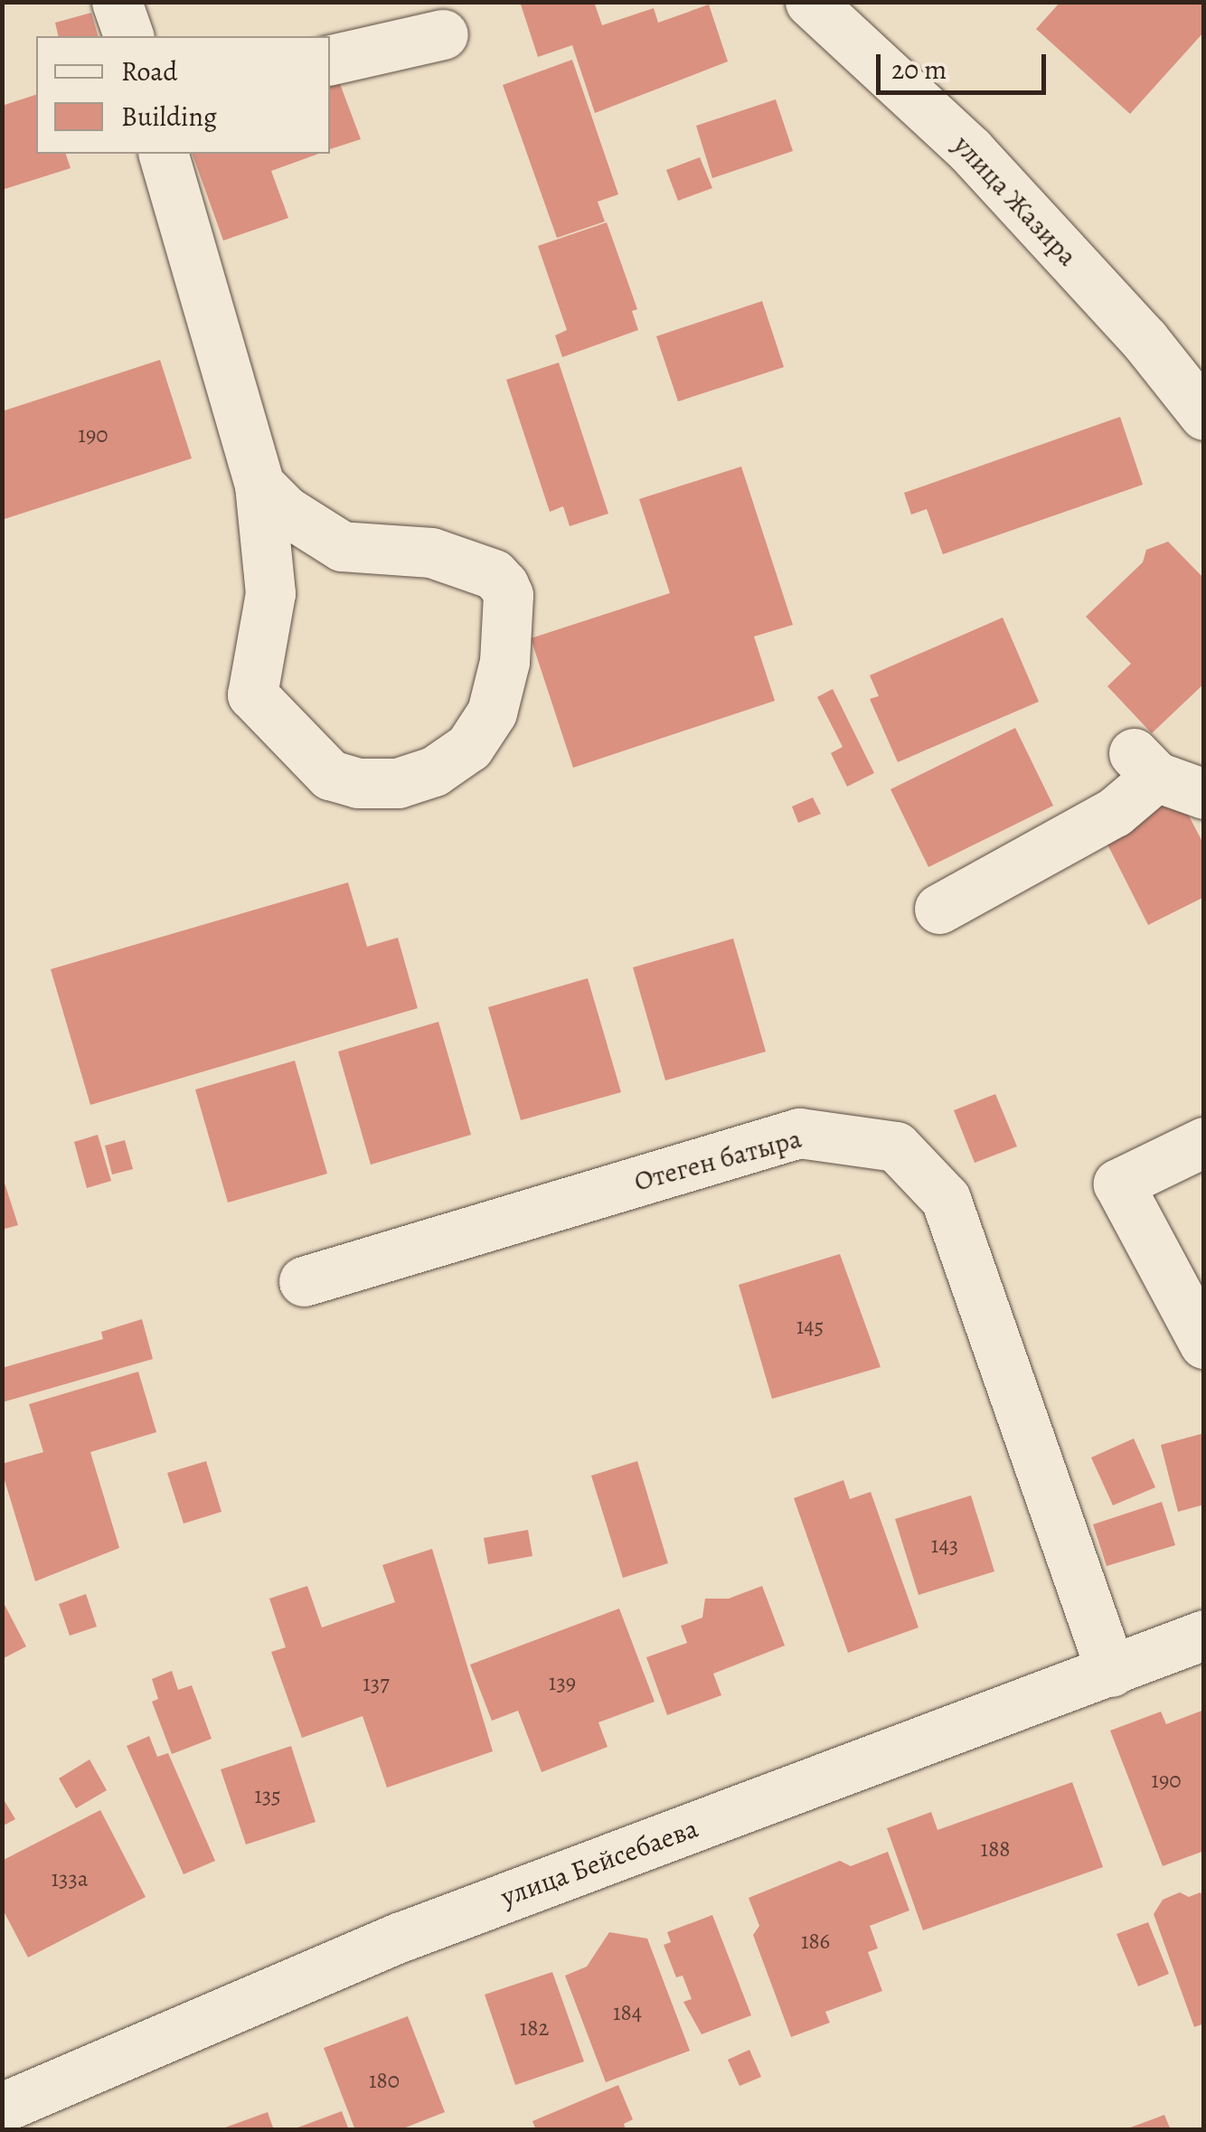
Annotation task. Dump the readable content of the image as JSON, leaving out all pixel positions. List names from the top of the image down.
{
  "streets": {
    "street": ["улица Жазира", "Отеген батыра", "улица Бейсебаева"]
  },
  "crossings": [
    ["Отеген батыра", "улица Бейсебаева"]
  ],
  "house_numbers": [
    "190",
    "145",
    "143",
    "139",
    "137",
    "190",
    "135",
    "188",
    "133а",
    "186",
    "184",
    "182",
    "180"
  ],
  "legend": ["Road", "Building"],
  "scale_bar": "20 m"
}
